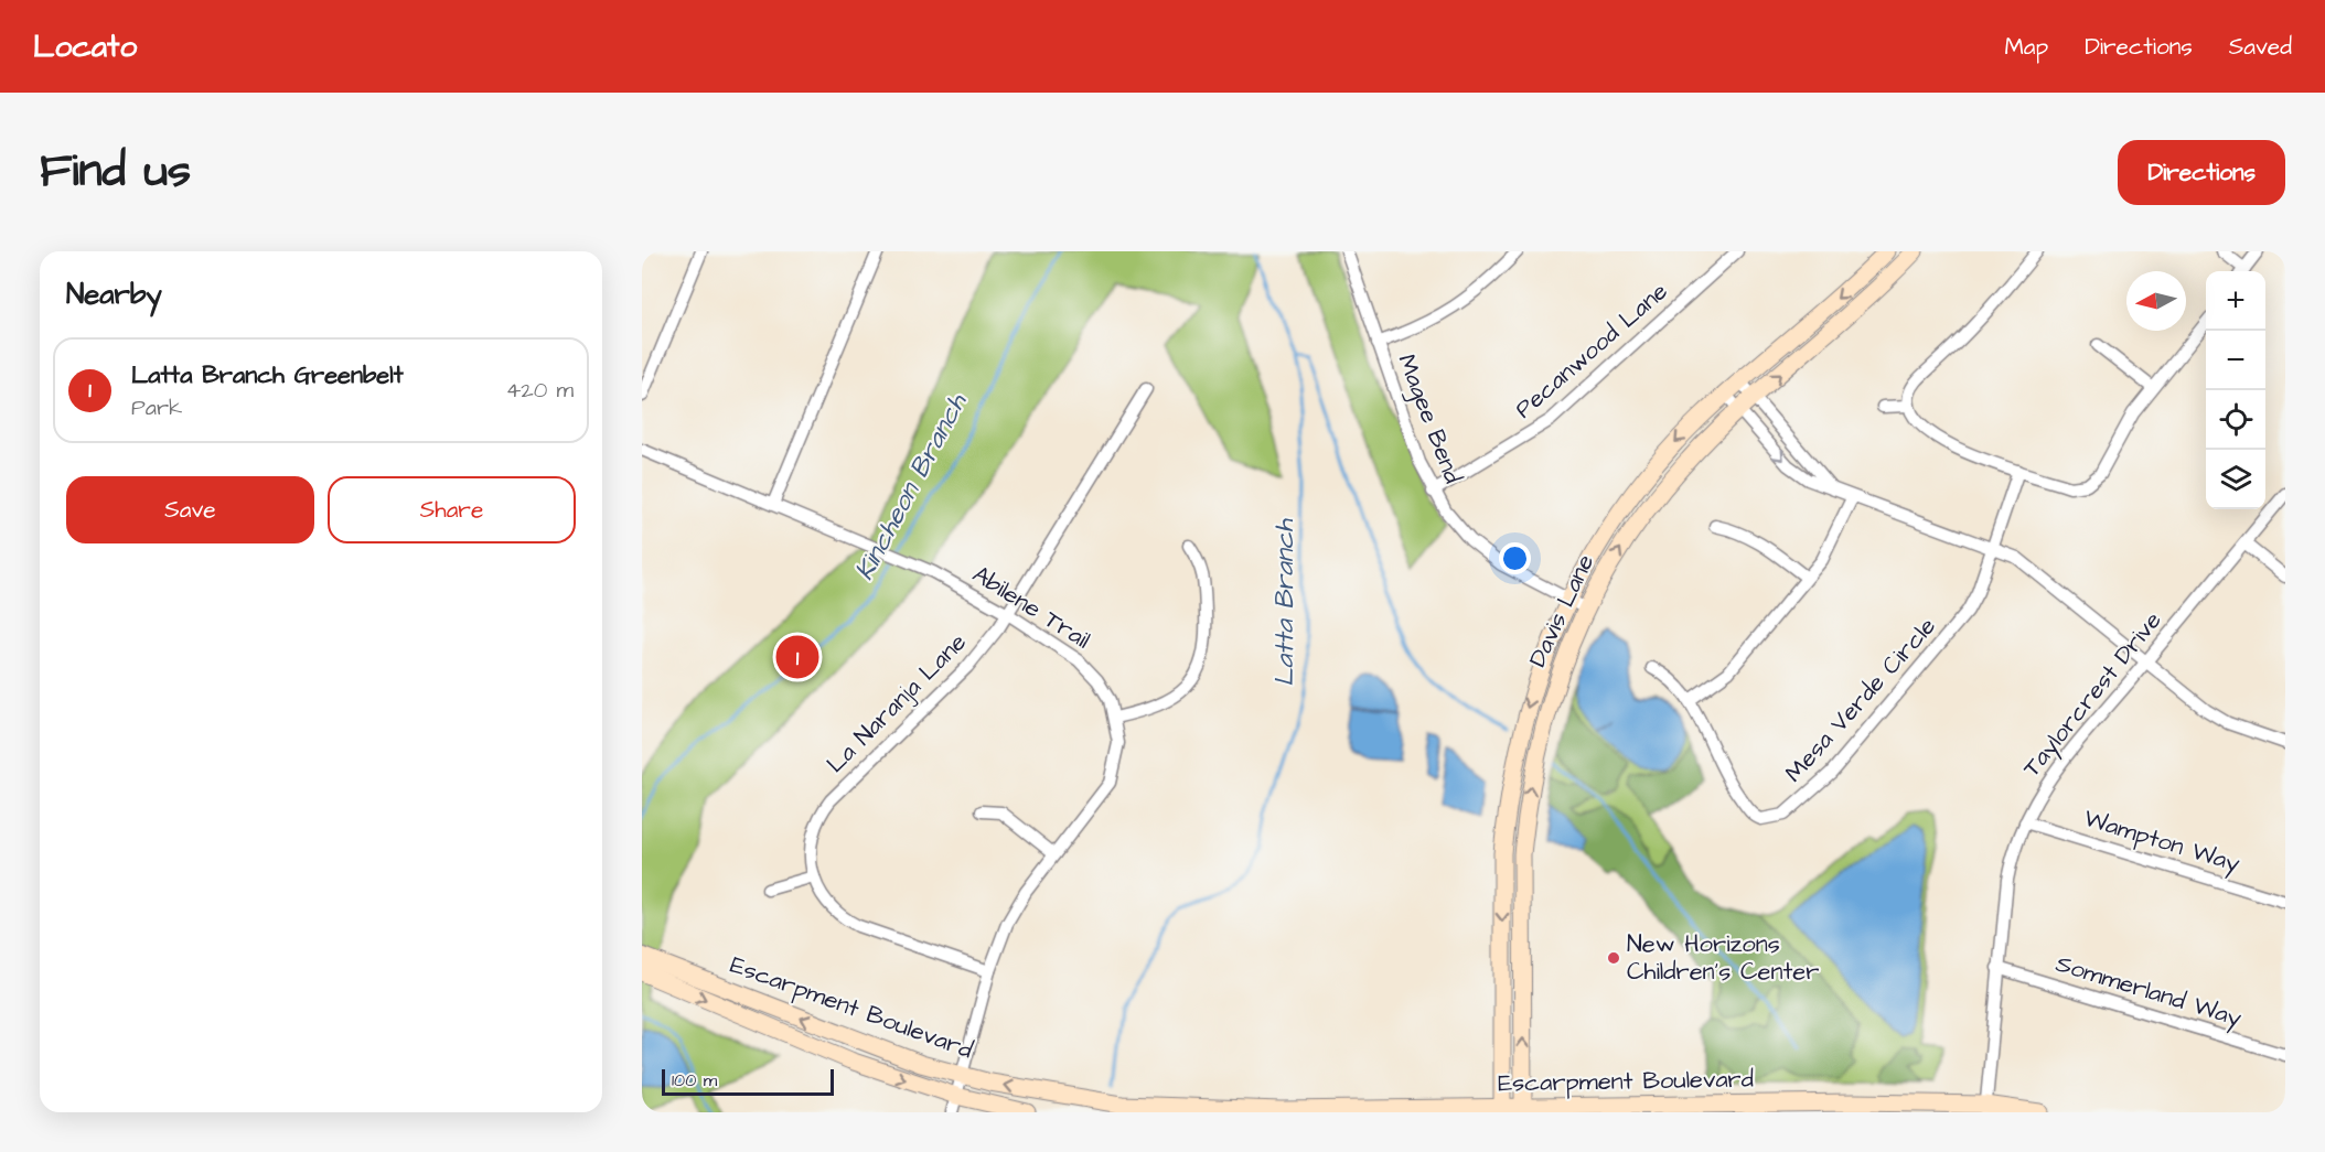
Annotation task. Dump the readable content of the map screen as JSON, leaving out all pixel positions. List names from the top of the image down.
{
  "streets": {
    "main road": ["Davis Lane", "Escarpment Boulevard"],
    "street": [
      "Pecanwood Lane",
      "Magee Bend",
      "Abilene Trail",
      "Taylorcrest Drive",
      "Mesa Verde Circle",
      "La Naranja Lane",
      "Wampton Way",
      "Sommerland Way"
    ]
  },
  "crossings": [
    ["Pecanwood Lane", "Magee Bend"],
    ["Magee Bend", "Davis Lane"],
    ["Abilene Trail", "La Naranja Lane"],
    ["Abilene Trail", "Escarpment Boulevard"],
    ["Davis Lane", "Escarpment Boulevard"],
    ["Taylorcrest Drive", "Wampton Way"],
    ["Taylorcrest Drive", "Sommerland Way"],
    ["Taylorcrest Drive", "Escarpment Boulevard"]
  ],
  "water": ["Kincheon Branch", "Latta Branch"],
  "places": ["New Horizons Children's Center"],
  "scale_bar": "100 m",
  "north": "left",
  "page": {
    "header": "Locato",
    "nav": ["Map", "Directions", "Saved"],
    "title": "Find us",
    "buttons": [
      "Directions",
      ["Save", "Share"]
    ],
    "heading": "Nearby",
    "map_buttons": ["+", "−"],
    "list": [
      {
        "mark": "1",
        "name": "Latta Branch Greenbelt",
        "note": "Park",
        "value": "420 m"
      }
    ],
    "pins": "1",
    "scale": "100 m"
  }
}
